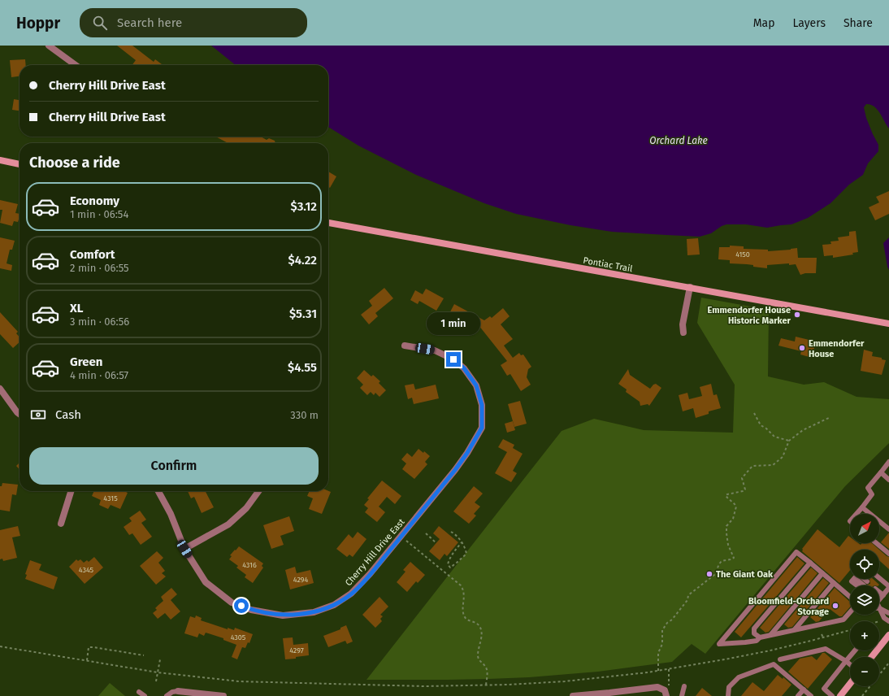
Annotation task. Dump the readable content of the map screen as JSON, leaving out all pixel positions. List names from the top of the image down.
{
  "streets": {
    "main road": ["Pontiac Trail"],
    "street": ["Cherry Hill Drive East"]
  },
  "water": ["Orchard Lake"],
  "places": [
    "Emmendorfer House Historic Marker",
    "Emmendorfer House",
    "The Giant Oak",
    "Bloomfield-Orchard Storage"
  ],
  "house_numbers": [
    "4150",
    "4315",
    "4316",
    "4345",
    "4294",
    "4305",
    "4297"
  ],
  "north": "top right",
  "page": {
    "header": "Hoppr",
    "search": "Search here",
    "nav": ["Map", "Layers", "Share"],
    "banner": ["Cherry Hill Drive East", "Cherry Hill Drive East"],
    "heading": "Choose a ride",
    "list": [
      {
        "name": "Economy",
        "note": "1 min · 06:54",
        "value": "$3.12"
      },
      {
        "name": "Comfort",
        "note": "2 min · 06:55",
        "value": "$4.22"
      },
      {
        "name": "XL",
        "note": "3 min · 06:56",
        "value": "$5.31"
      },
      {
        "name": "Green",
        "note": "4 min · 06:57",
        "value": "$4.55"
      }
    ],
    "bubble": "1 min",
    "pay": ["Cash", "330 m"],
    "buttons": "Confirm",
    "map_buttons": ["+", "−"]
  }
}
